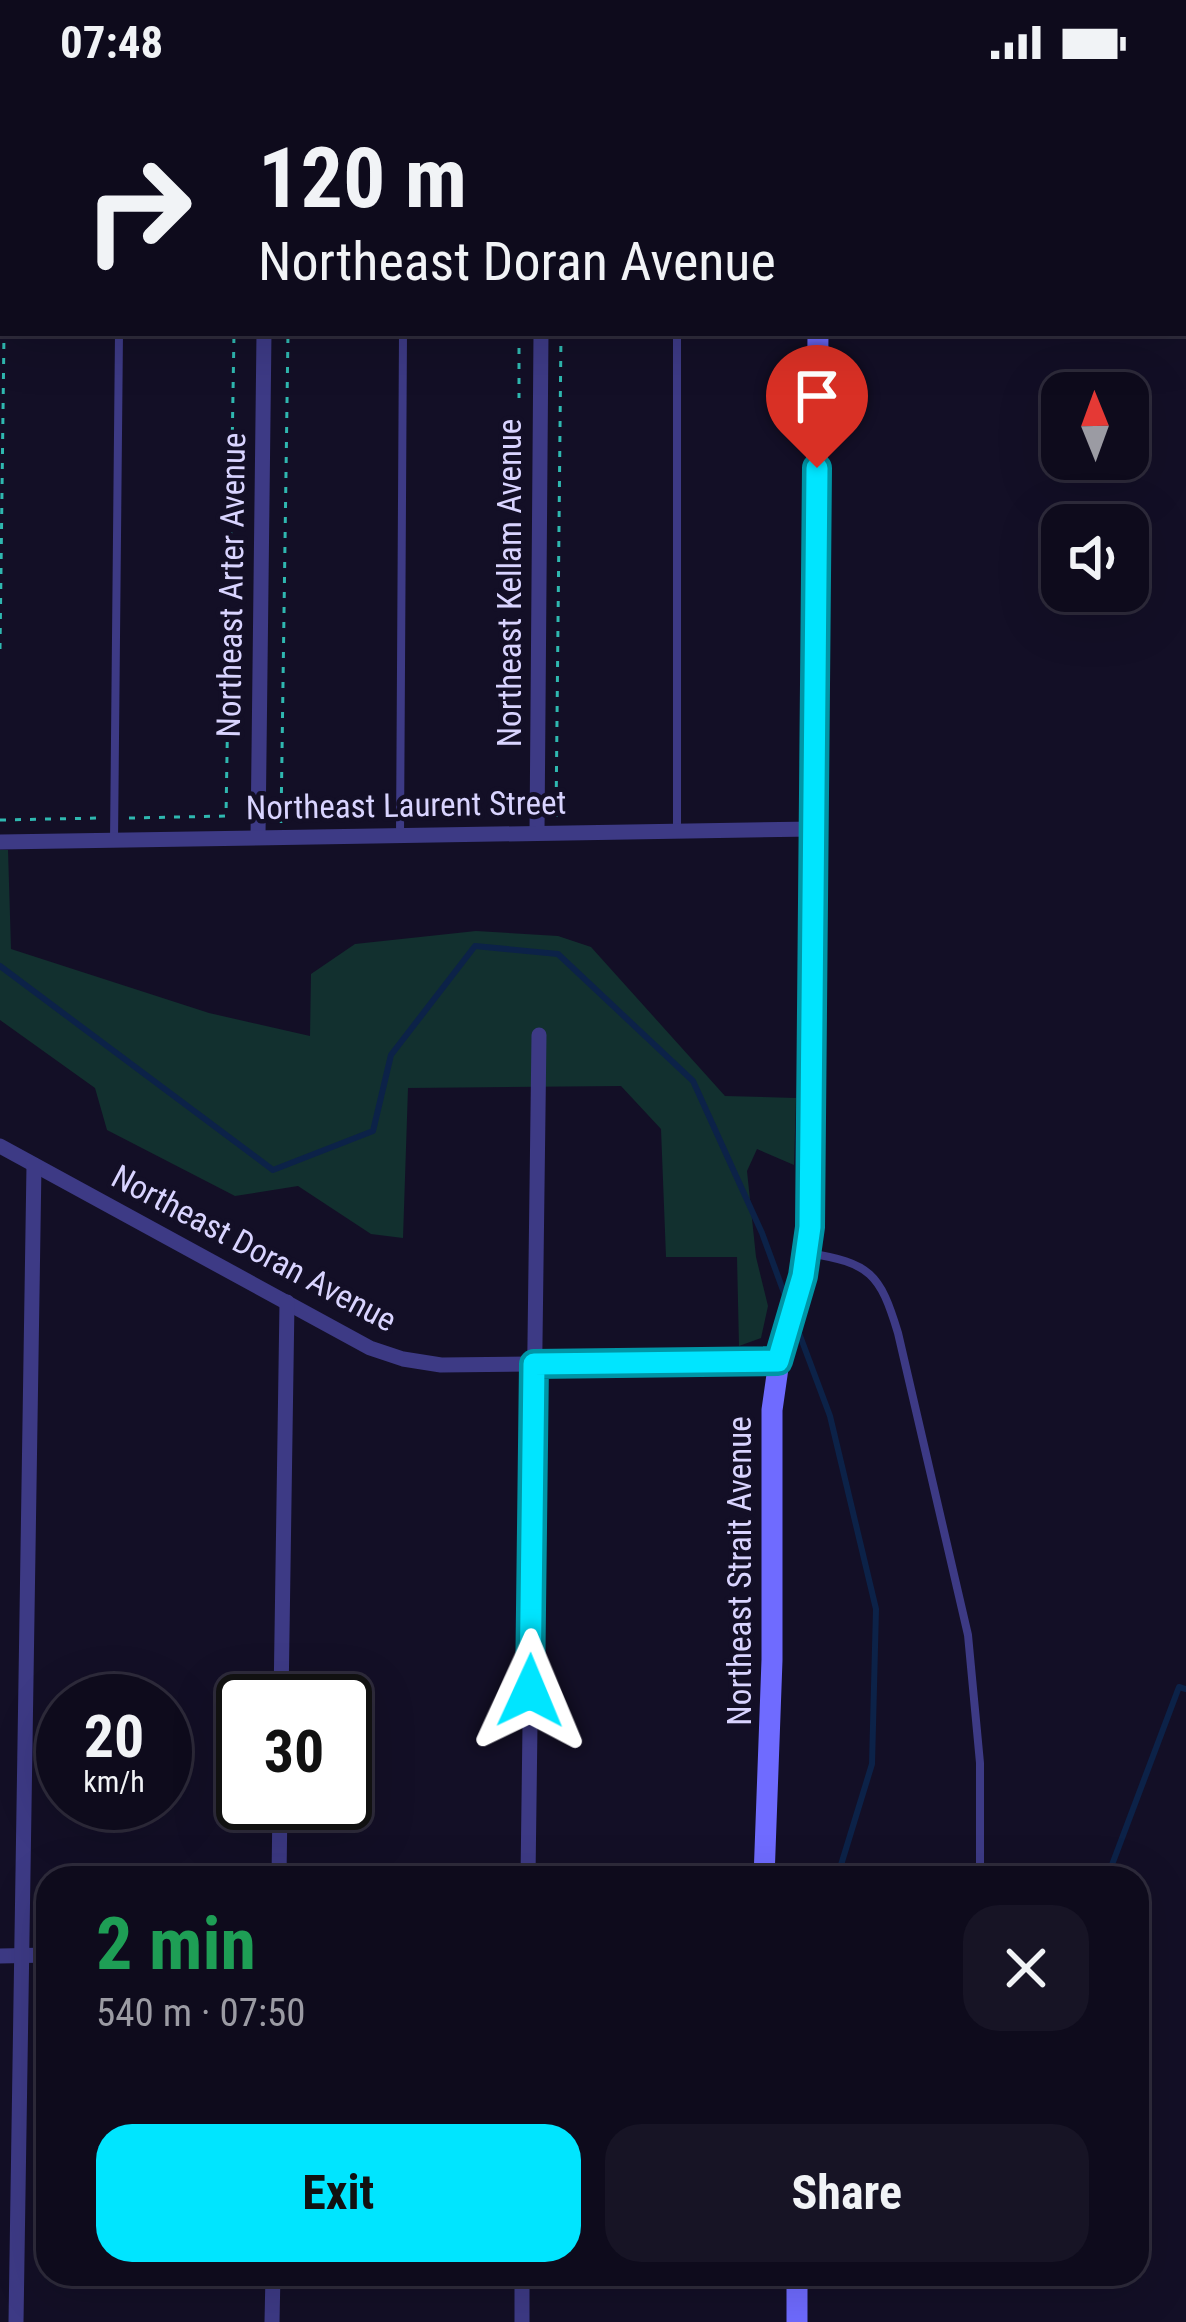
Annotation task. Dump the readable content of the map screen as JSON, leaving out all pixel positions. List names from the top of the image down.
{
  "streets": {
    "main road": ["Northeast Strait Avenue"],
    "street": [
      "Northeast Kellam Avenue",
      "Northeast Arter Avenue",
      "Northeast Laurent Street",
      "Northeast Doran Avenue"
    ]
  },
  "crossings": [
    ["Northeast Kellam Avenue", "Northeast Laurent Street"],
    ["Northeast Arter Avenue", "Northeast Laurent Street"],
    ["Northeast Laurent Street", "Northeast Strait Avenue"],
    ["Northeast Doran Avenue", "Northeast Strait Avenue"]
  ],
  "north": "top",
  "page": {
    "status": "07:48",
    "turn": ["120 m", "Northeast Doran Avenue"],
    "speed": "20 km/h",
    "limit": "30",
    "heading": ["2 min", "540 m · 07:50"],
    "buttons": ["Exit", "Share"]
  }
}
